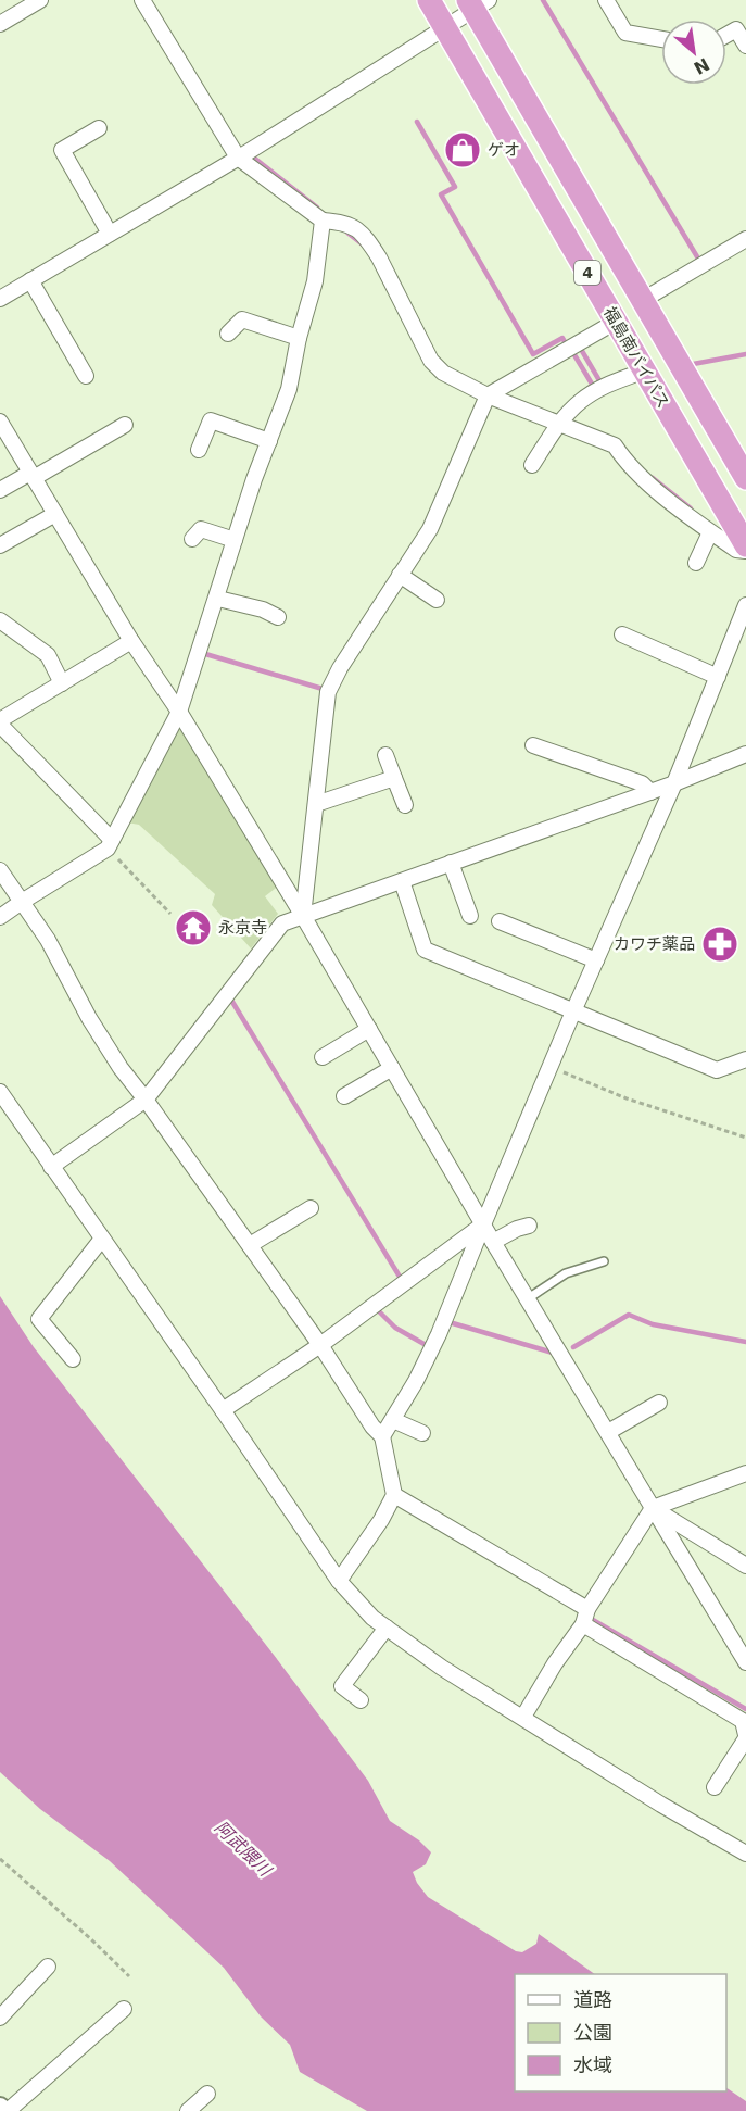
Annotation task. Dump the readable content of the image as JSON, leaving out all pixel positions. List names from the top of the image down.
{
  "streets": {
    "highway": ["4", "福島南バイパス"]
  },
  "water": ["阿武隈川"],
  "places": {
    "shop": ["ゲオ"],
    "temple": ["永京寺"],
    "pharmacy": ["カワチ薬品"]
  },
  "legend": ["道路", "公園", "水域"],
  "north": "bottom right"
}
